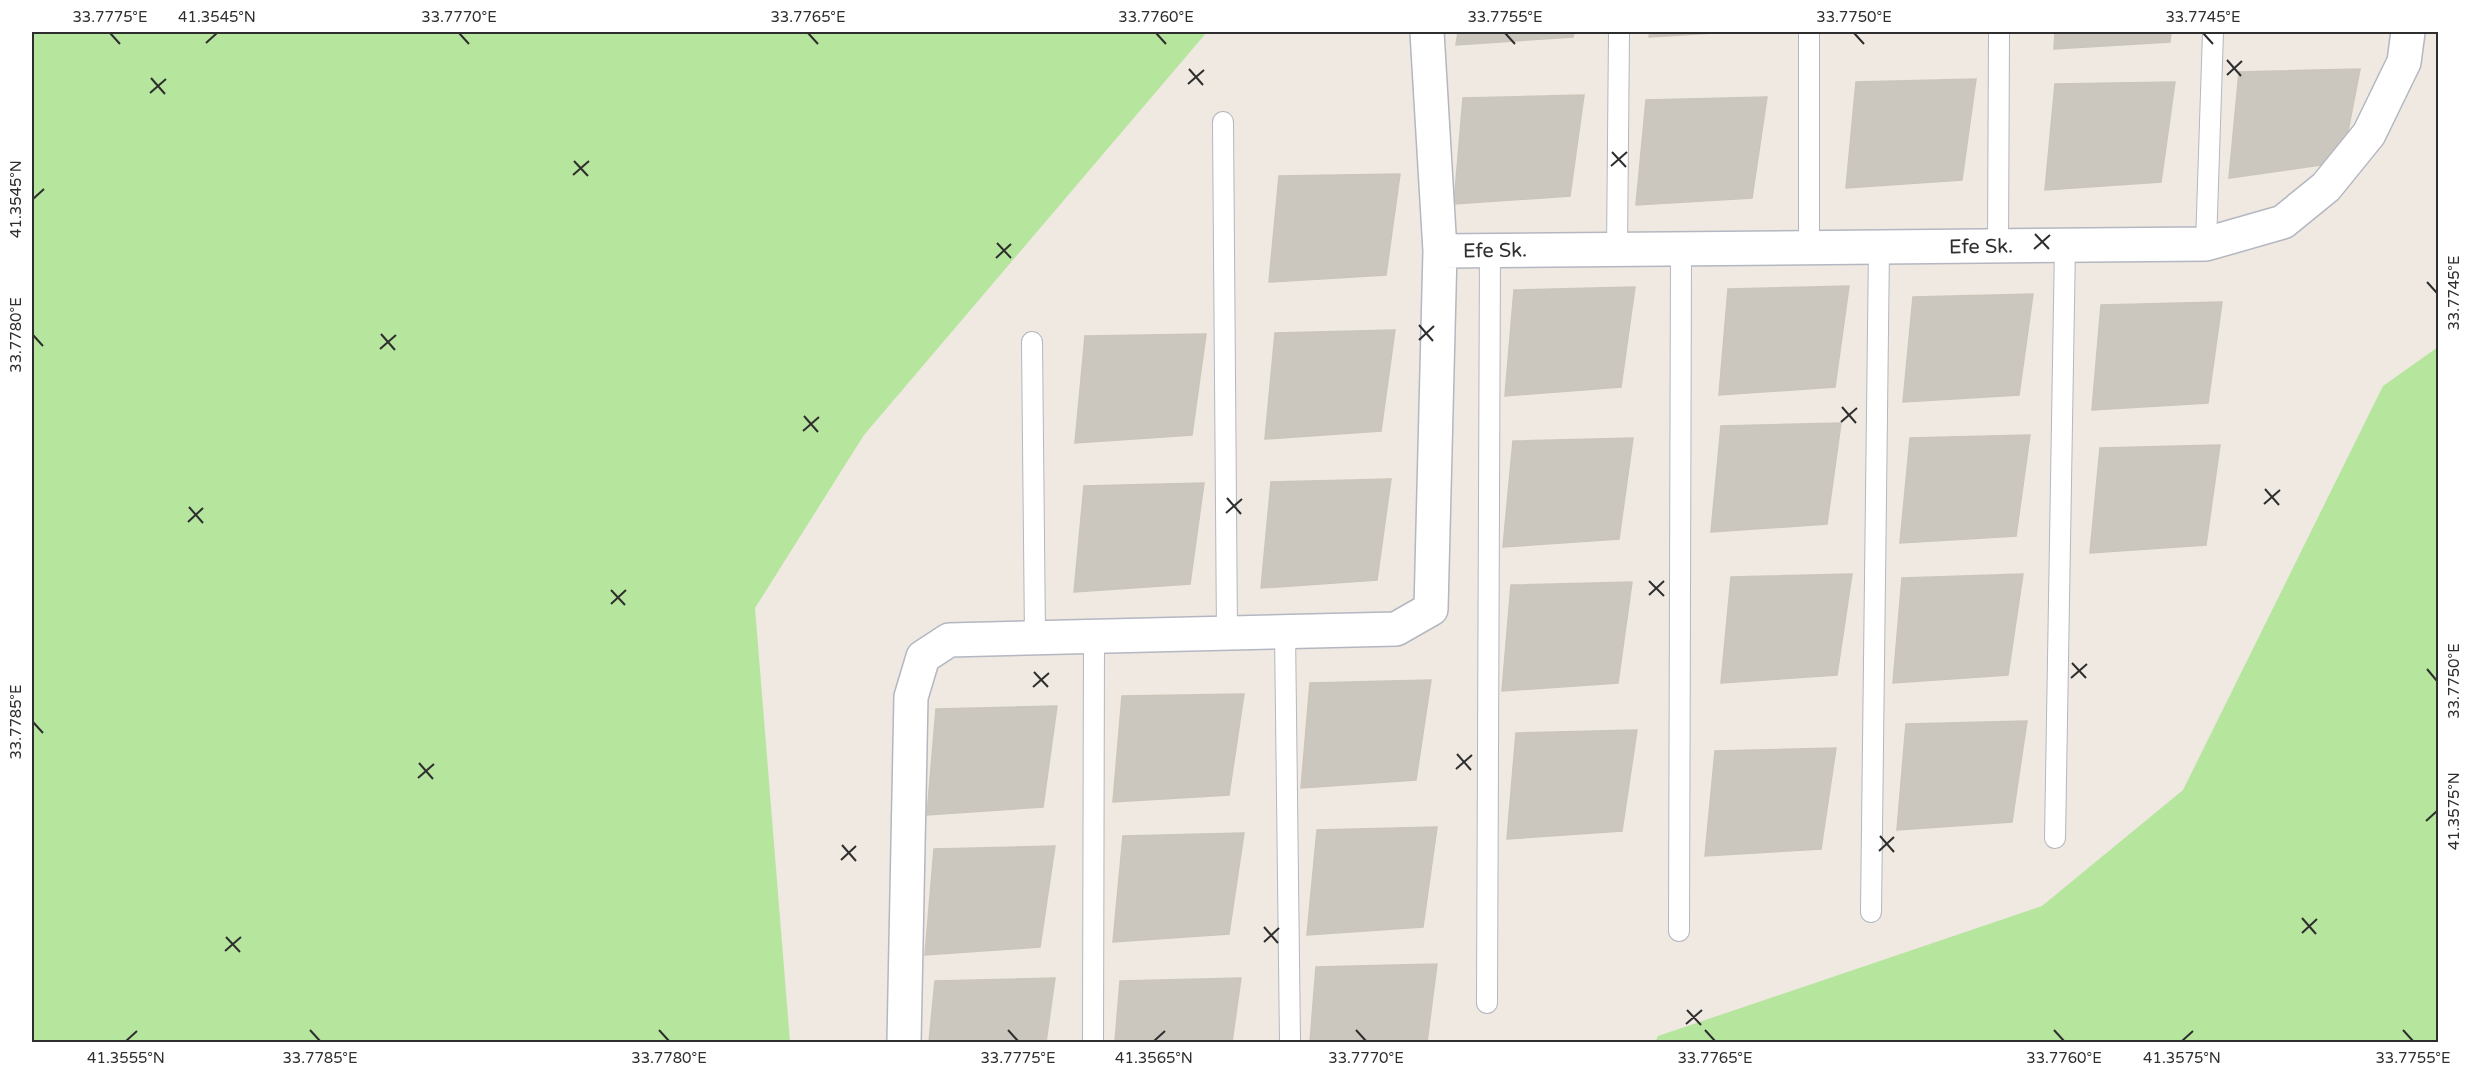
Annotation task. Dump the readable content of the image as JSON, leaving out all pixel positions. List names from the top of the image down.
{
  "streets": {
    "street": ["Efe Sk."]
  },
  "coordinates": [
    "33.7775°E",
    "41.3545°N",
    "33.7770°E",
    "33.7765°E",
    "33.7760°E",
    "33.7755°E",
    "33.7750°E",
    "33.7745°E",
    "33.7780°E",
    "33.7785°E",
    "41.3575°N",
    "41.3555°N",
    "41.3565°N"
  ]
}
